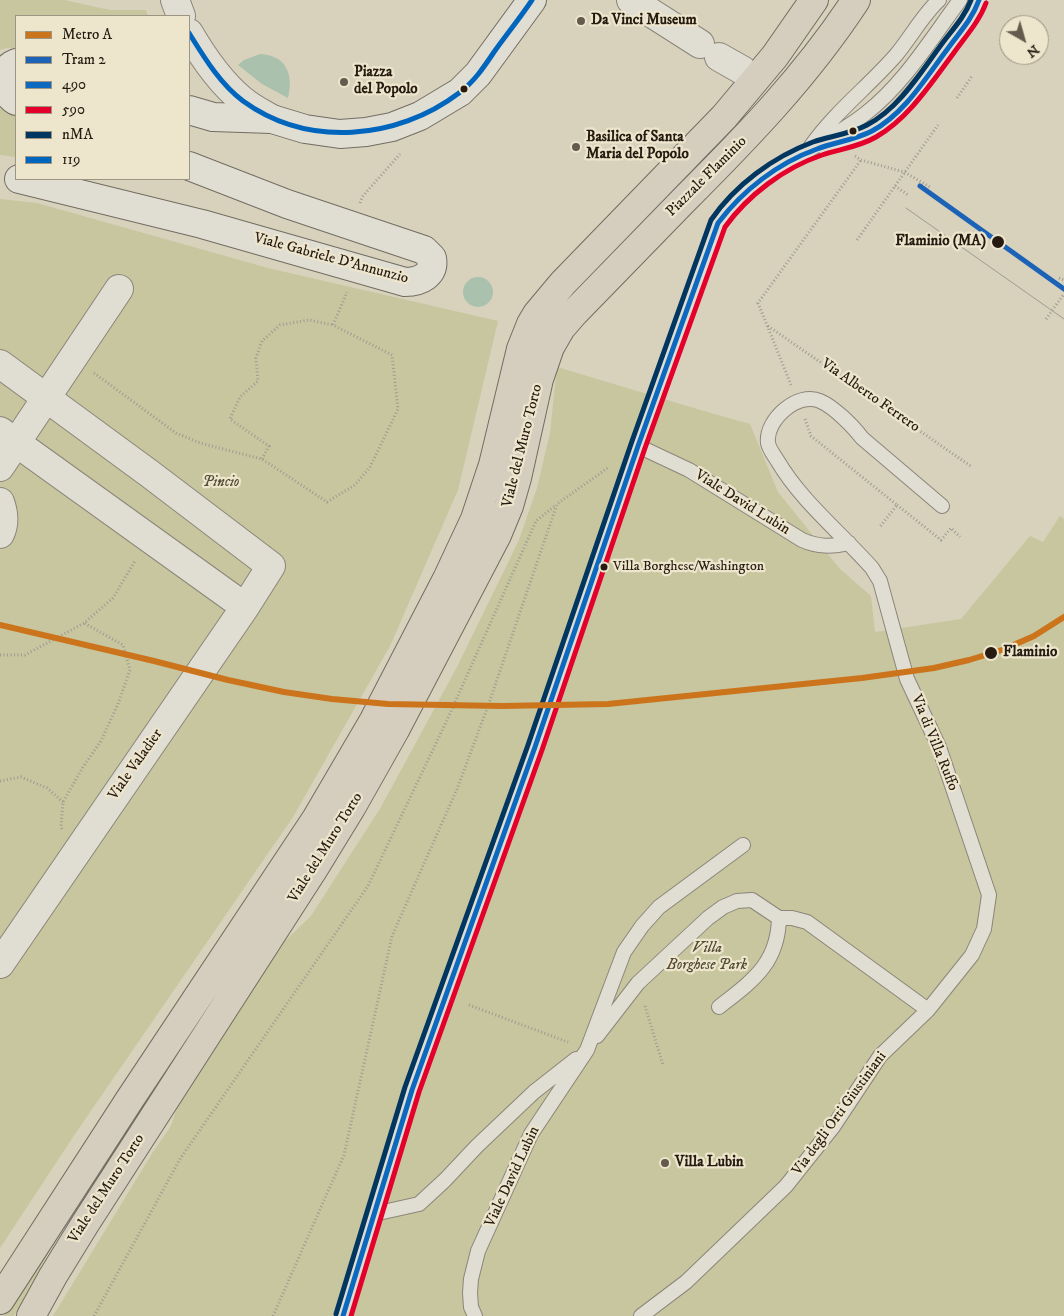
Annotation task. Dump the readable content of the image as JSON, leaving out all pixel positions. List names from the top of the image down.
{
  "streets": {
    "main road": ["Piazzale Flaminio", "Viale del Muro Torto"],
    "street": ["Viale Gabriele D'Annunzio", "Viale Valadier"],
    "lane": ["Viale David Lubin", "Via di Villa Ruffo", "Via degli Orti Giustiniani"],
    "path": ["Via Alberto Ferrero"]
  },
  "crossings": [
    ["Piazzale Flaminio", "Viale del Muro Torto"],
    ["Viale David Lubin", "Via di Villa Ruffo"],
    ["Via di Villa Ruffo", "Via degli Orti Giustiniani"]
  ],
  "parks": ["Pincio", "Villa Borghese Park"],
  "places": [
    "Da Vinci Museum",
    "Piazza del Popolo",
    "Basilica of Santa Maria del Popolo",
    "Flaminio (MA)",
    "Villa Borghese/Washington",
    "Flaminio",
    "Villa Lubin"
  ],
  "lines": [
    "transit line 490",
    "transit line nMA",
    "transit line 119",
    "transit line 590",
    "tram line 2",
    "metro line A"
  ],
  "legend": [
    "Metro A",
    "Tram 2",
    "490",
    "590",
    "nMA",
    "119"
  ],
  "north": "bottom right"
}
